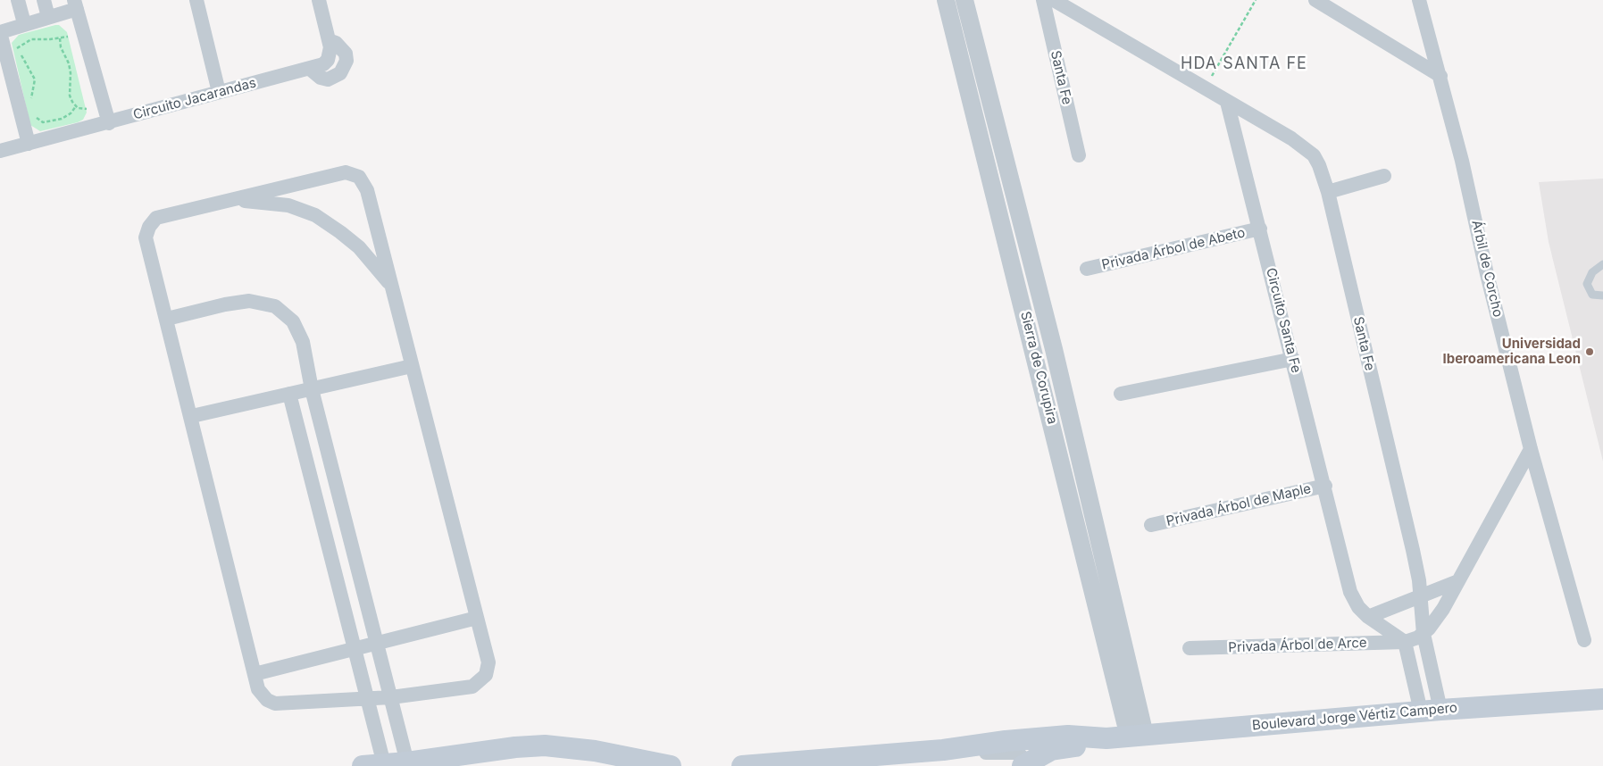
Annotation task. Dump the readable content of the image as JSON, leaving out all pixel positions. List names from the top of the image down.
{
  "streets": {
    "main road": ["Boulevard Jorge Vértiz Campero"],
    "street": [
      "Santa Fe",
      "Circuito Jacarandas",
      "Privada Árbol de Abeto",
      "Árbil de Corcho",
      "Circuito Santa Fe",
      "Sierra de Corupira",
      "Privada Árbol de Maple",
      "Privada Árbol de Arce"
    ]
  },
  "crossings": [
    ["Santa Fe", "Circuito Santa Fe"],
    ["Privada Árbol de Abeto", "Circuito Santa Fe"],
    ["Circuito Santa Fe", "Privada Árbol de Maple"],
    ["Circuito Santa Fe", "Privada Árbol de Arce"],
    ["Sierra de Corupira", "Boulevard Jorge Vértiz Campero"]
  ],
  "districts": ["HDA SANTA FE"],
  "places": ["Universidad Iberoamericana Leon"]
}
